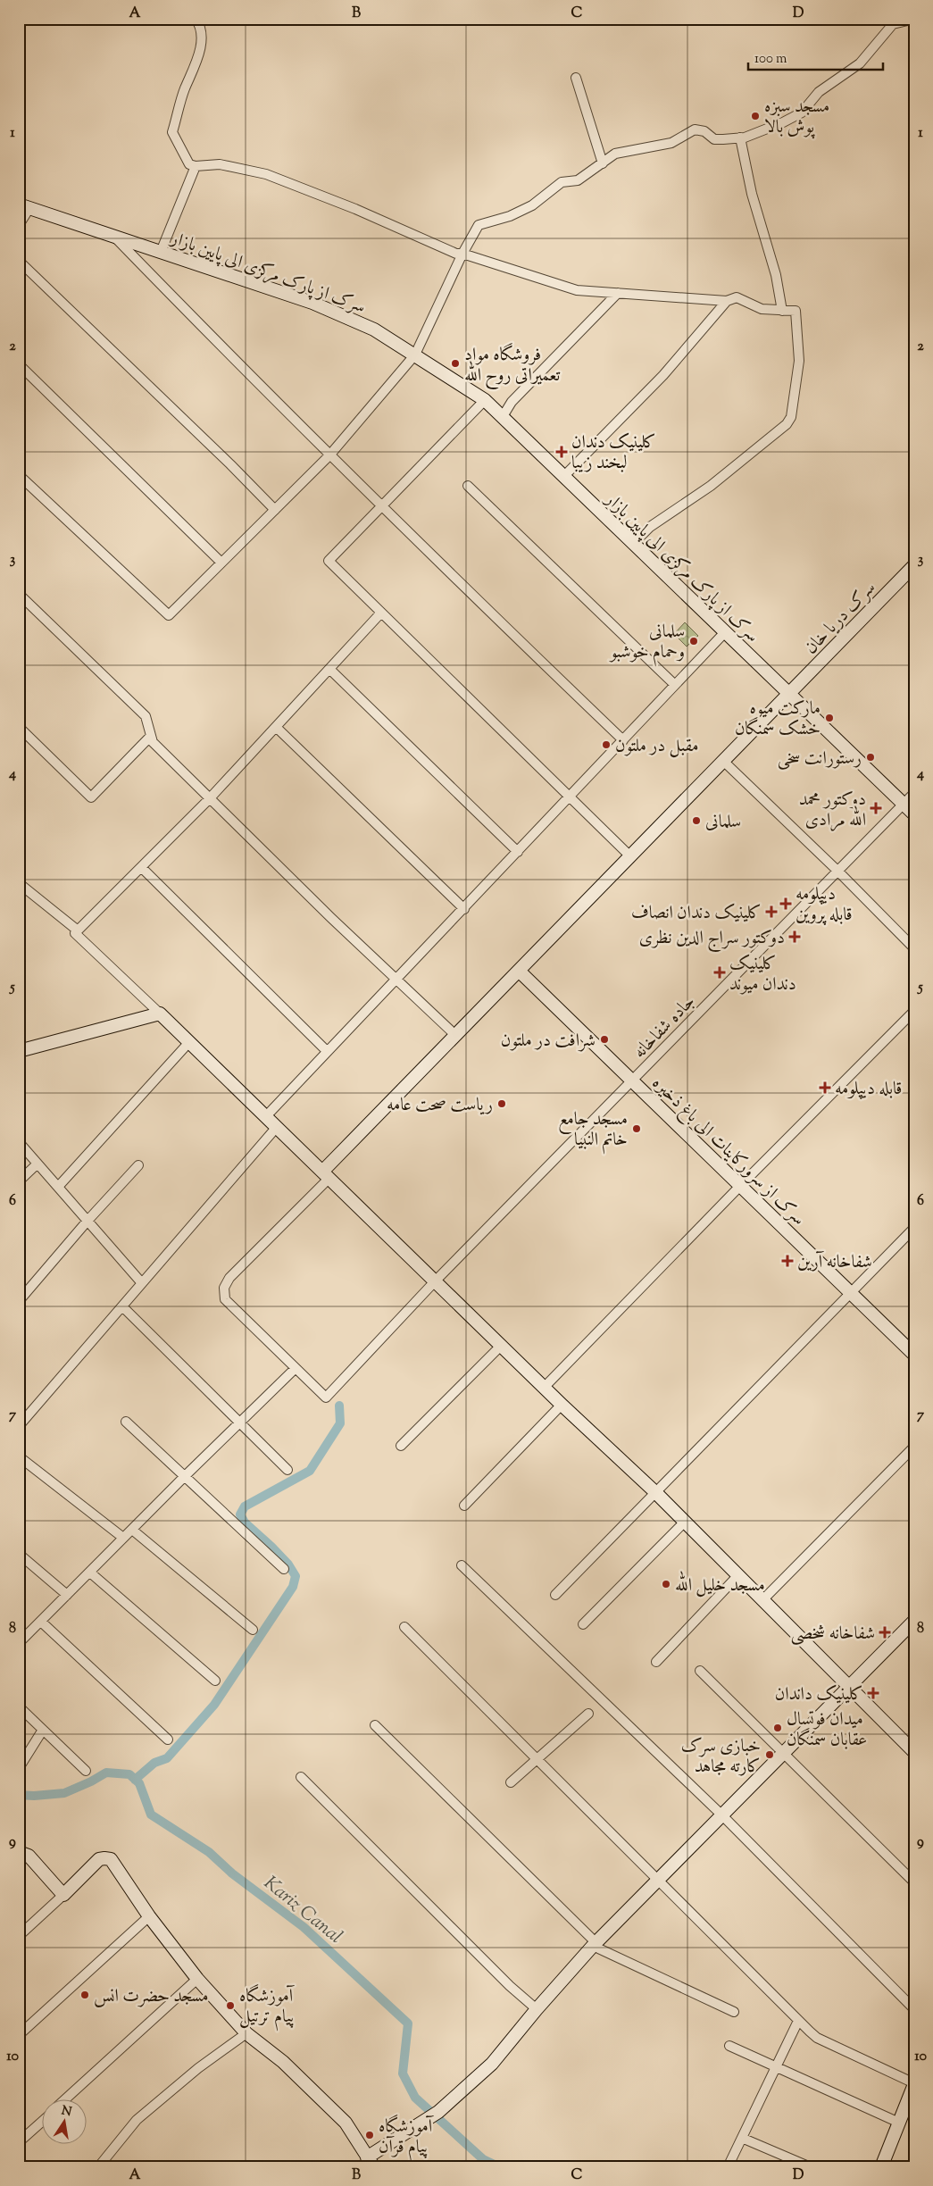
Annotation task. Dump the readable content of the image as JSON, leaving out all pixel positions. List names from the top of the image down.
{
  "streets": {
    "street": [
      "سرک از پارک مرکزی الی پایین بازار",
      "سرک دریا خان",
      "جاده شفاخانه",
      "سرک از سرورکاینات الی باغ ذخیره"
    ]
  },
  "crossings": [
    ["سرک از پارک مرکزی الی پایین بازار", "سرک دریا خان"],
    ["سرک از پارک مرکزی الی پایین بازار", "جاده شفاخانه"],
    ["سرک دریا خان", "جاده شفاخانه"],
    ["سرک دریا خان", "سرک از سرورکاینات الی باغ ذخیره"],
    ["جاده شفاخانه", "سرک از سرورکاینات الی باغ ذخیره"]
  ],
  "water": ["Kariz Canal"],
  "places": {
    "other": [
      "مسجد سبزه پوش بالا",
      "فروشگاه مواد تعمیراتی روح الله",
      "سلمانی وحمام خوشبو",
      "مارکت میوه خشک سمنگان",
      "مقبل در ملتون",
      "رستورانت سخی",
      "سلمانی",
      "شرافت در ملتون",
      "ریاست صحت عامه",
      "مسجد جامع خاتم النبیا",
      "مسجد خلیل الله",
      "میدان فوتسال عقابان سمنگان",
      "خبازی سرک کارته مجاهد",
      "مسجد حضرت انس",
      "آموزشگاه پیام ترتیل",
      "آموزشگاه پیام قرآن"
    ],
    "health": [
      "کلینیک دندان لبخند زیبا",
      "دوکتور محمد الله مرادی",
      "دیپلومه قابله پروین",
      "کلینیک دندان انصاف",
      "دوکتور سراج الدین نظری",
      "کلینیک دندان میوند",
      "قابله دیپلومه",
      "شفاخانه آرین",
      "شفاخانه شخصی",
      "کلینیک داندان"
    ]
  },
  "scale_bar": "100 m",
  "north": "top",
  "grid": {
    "columns": [
      "A",
      "B",
      "C",
      "D"
    ],
    "rows": [
      "1",
      "2",
      "3",
      "4",
      "5",
      "6",
      "7",
      "8",
      "9",
      "10"
    ]
  }
}
